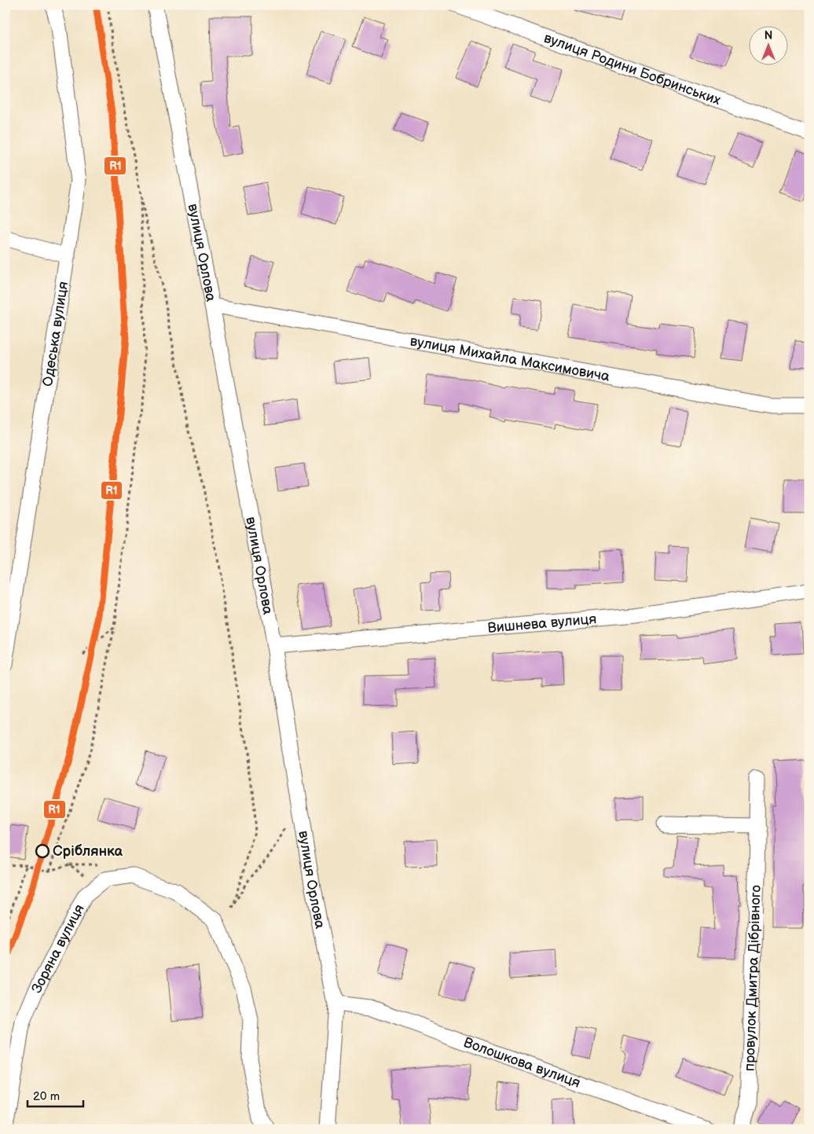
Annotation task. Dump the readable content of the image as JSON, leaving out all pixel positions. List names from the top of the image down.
{
  "streets": {
    "street": [
      "вулиця Родини Бобринських",
      "вулиця Орлова",
      "Одеська вулиця",
      "вулиця Михайла Максимовича",
      "Вишнева вулиця",
      "Зоряна вулиця",
      "провулок Дмитра Дібрівного",
      "Волошкова вулиця"
    ]
  },
  "crossings": [
    ["вулиця Орлова", "вулиця Михайла Максимовича"],
    ["вулиця Орлова", "Вишнева вулиця"],
    ["вулиця Орлова", "Волошкова вулиця"]
  ],
  "places": ["Сріблянка"],
  "lines": ["transit line R1"],
  "scale_bar": "20 m",
  "north": "top"
}
